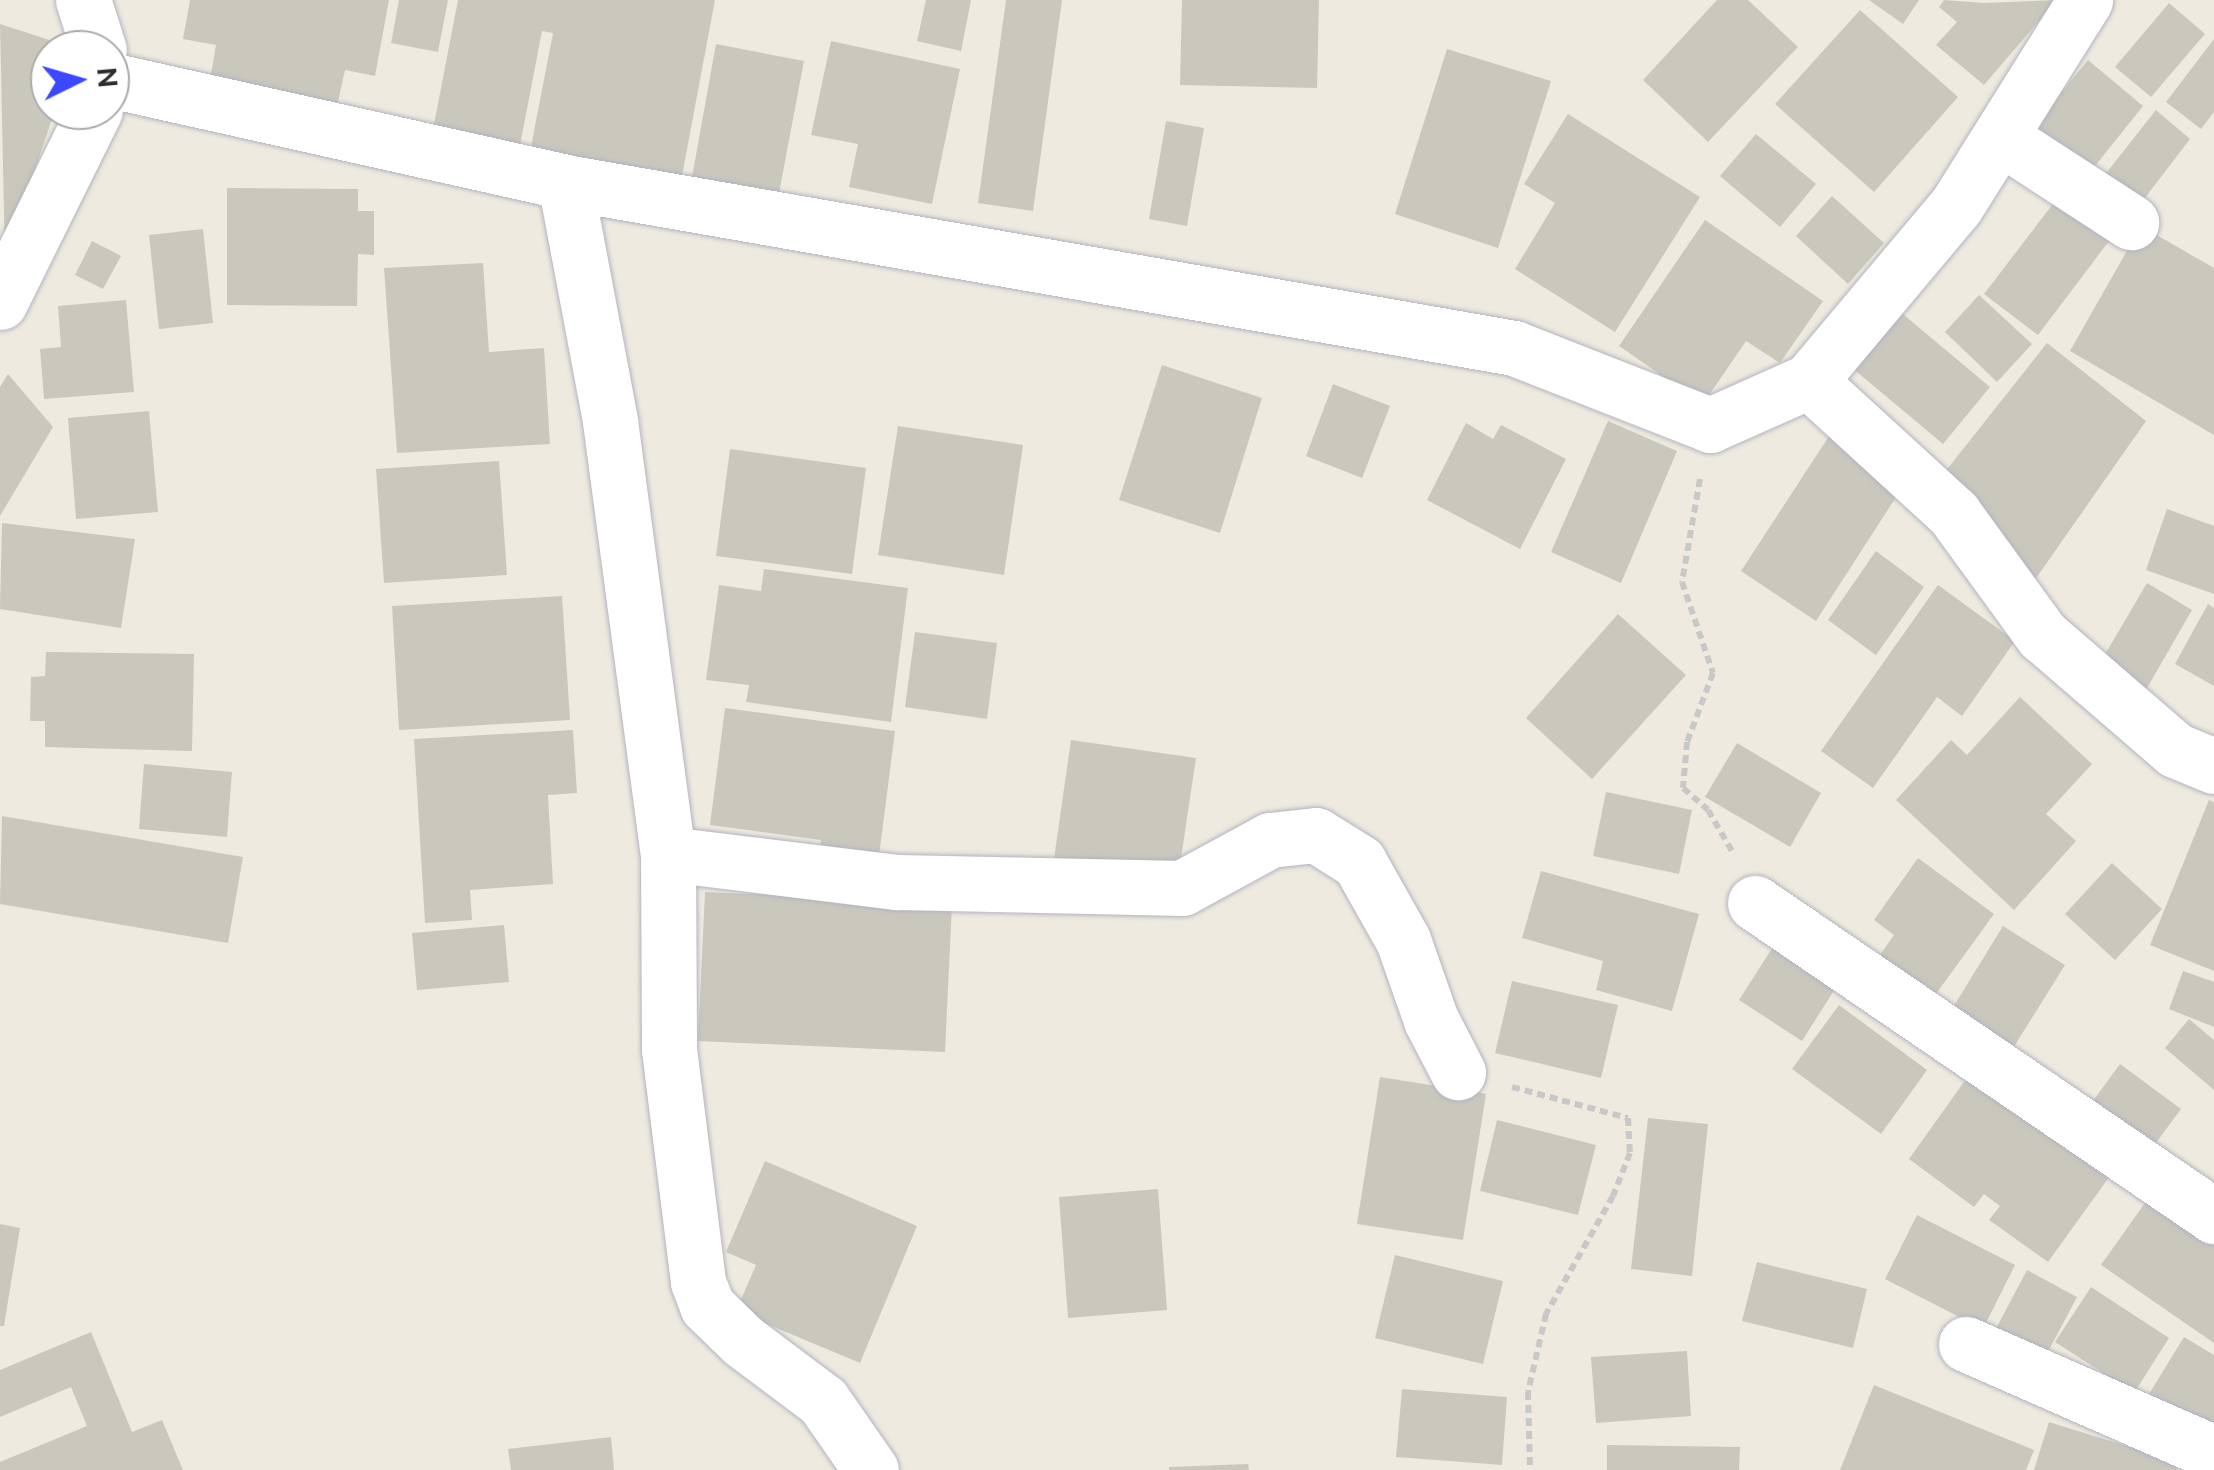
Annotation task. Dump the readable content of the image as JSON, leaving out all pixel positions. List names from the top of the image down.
{
  "north": "right"
}
